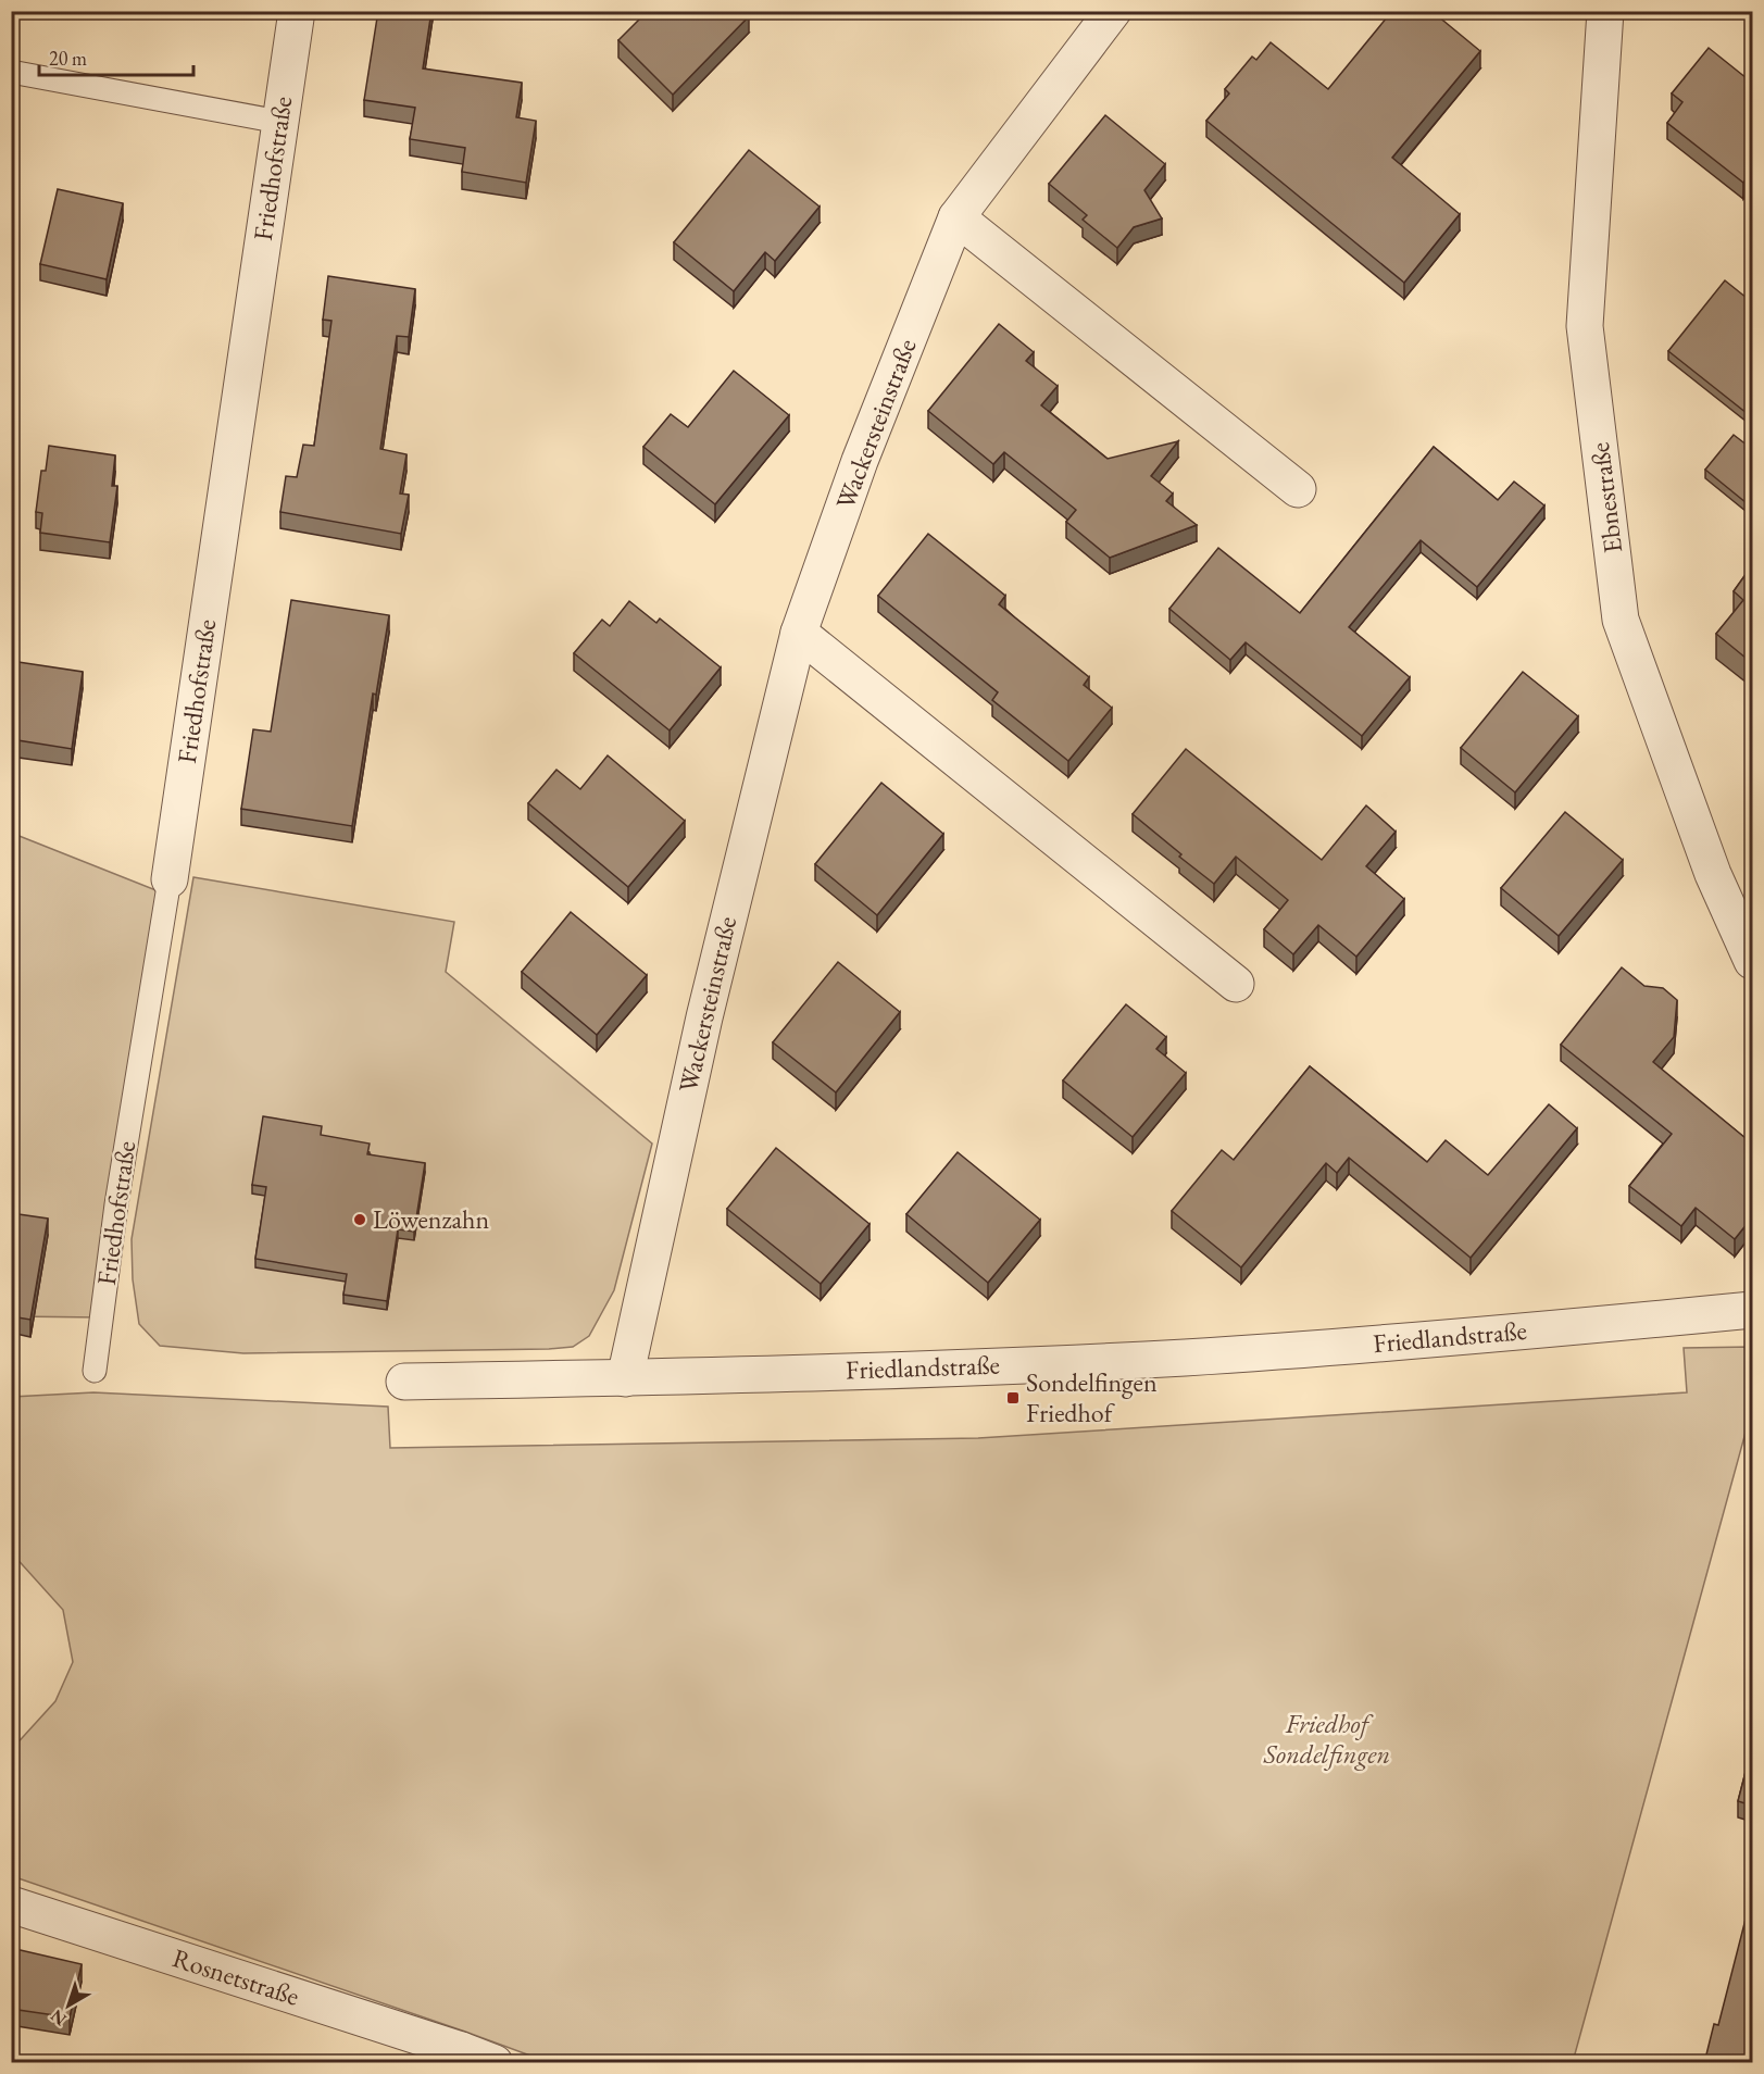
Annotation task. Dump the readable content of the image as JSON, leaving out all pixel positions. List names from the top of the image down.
{
  "streets": {
    "street": [
      "Friedhofstraße",
      "Wackersteinstraße",
      "Ebnestraße",
      "Friedlandstraße",
      "Rosnetstraße"
    ]
  },
  "crossings": [
    ["Wackersteinstraße", "Friedlandstraße"]
  ],
  "parks": ["Friedhof Sondelfingen"],
  "places": {
    "other": ["Löwenzahn"],
    "transit": ["Sondelfingen Friedhof"]
  },
  "scale_bar": "20 m",
  "north": "bottom left"
}
